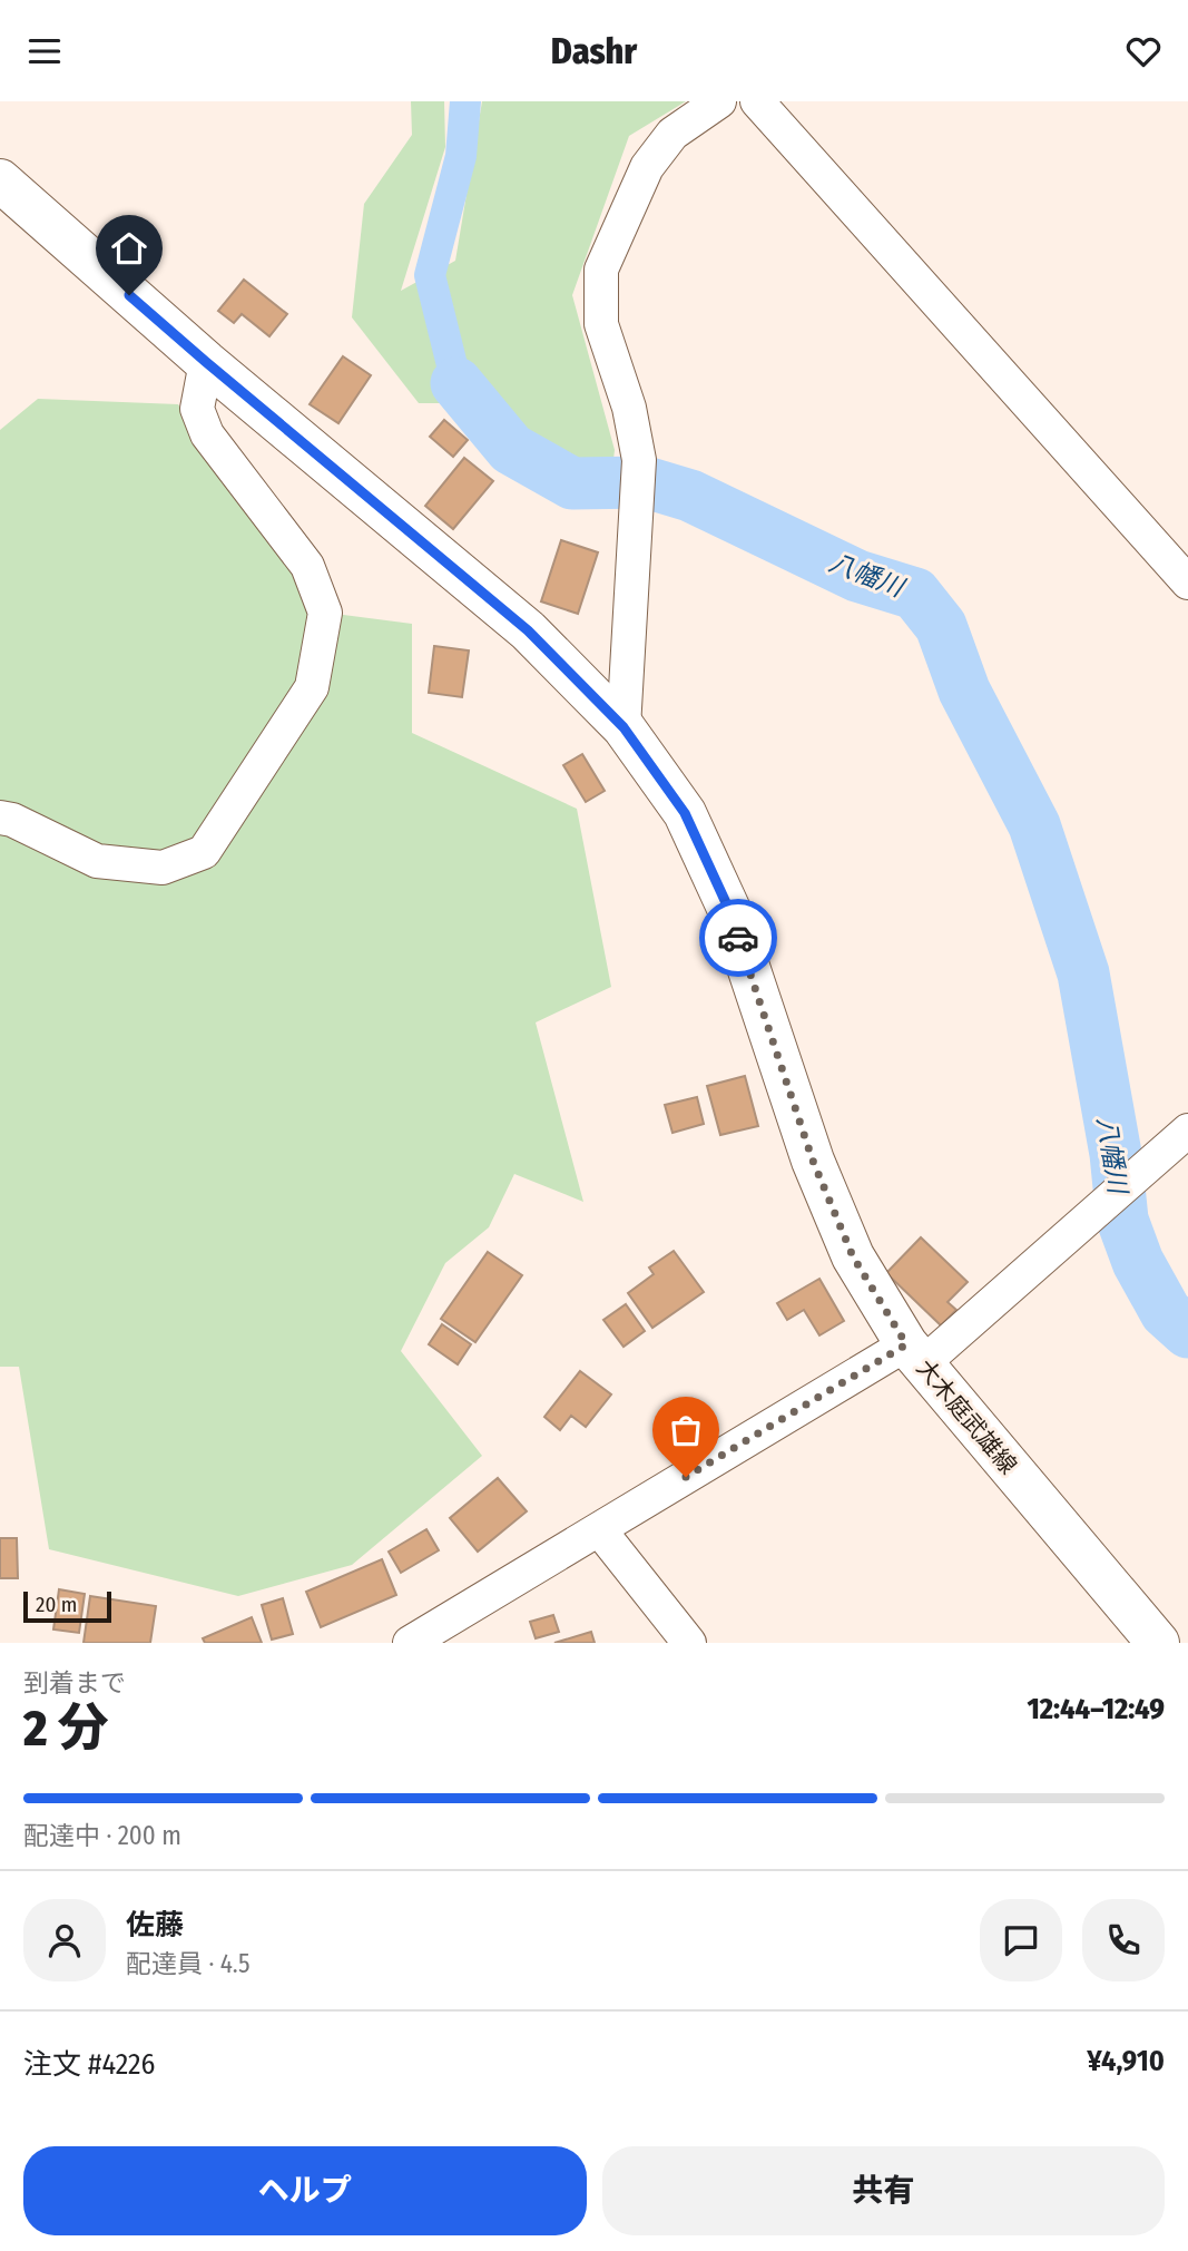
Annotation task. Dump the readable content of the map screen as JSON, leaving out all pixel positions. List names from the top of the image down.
{
  "streets": {
    "main road": ["大木庭武雄線"]
  },
  "water": ["八幡川"],
  "scale_bar": "20 m",
  "page": {
    "header": "Dashr",
    "scale": "20 m",
    "heading": ["2 分", "到着まで", "12:44–12:49"],
    "panel": [
      "佐藤",
      "配達員 · 4.5",
      "注文 #4226",
      "¥4,910"
    ],
    "bar": "配達中 · 200 m",
    "buttons": ["ヘルプ", "共有"]
  }
}
